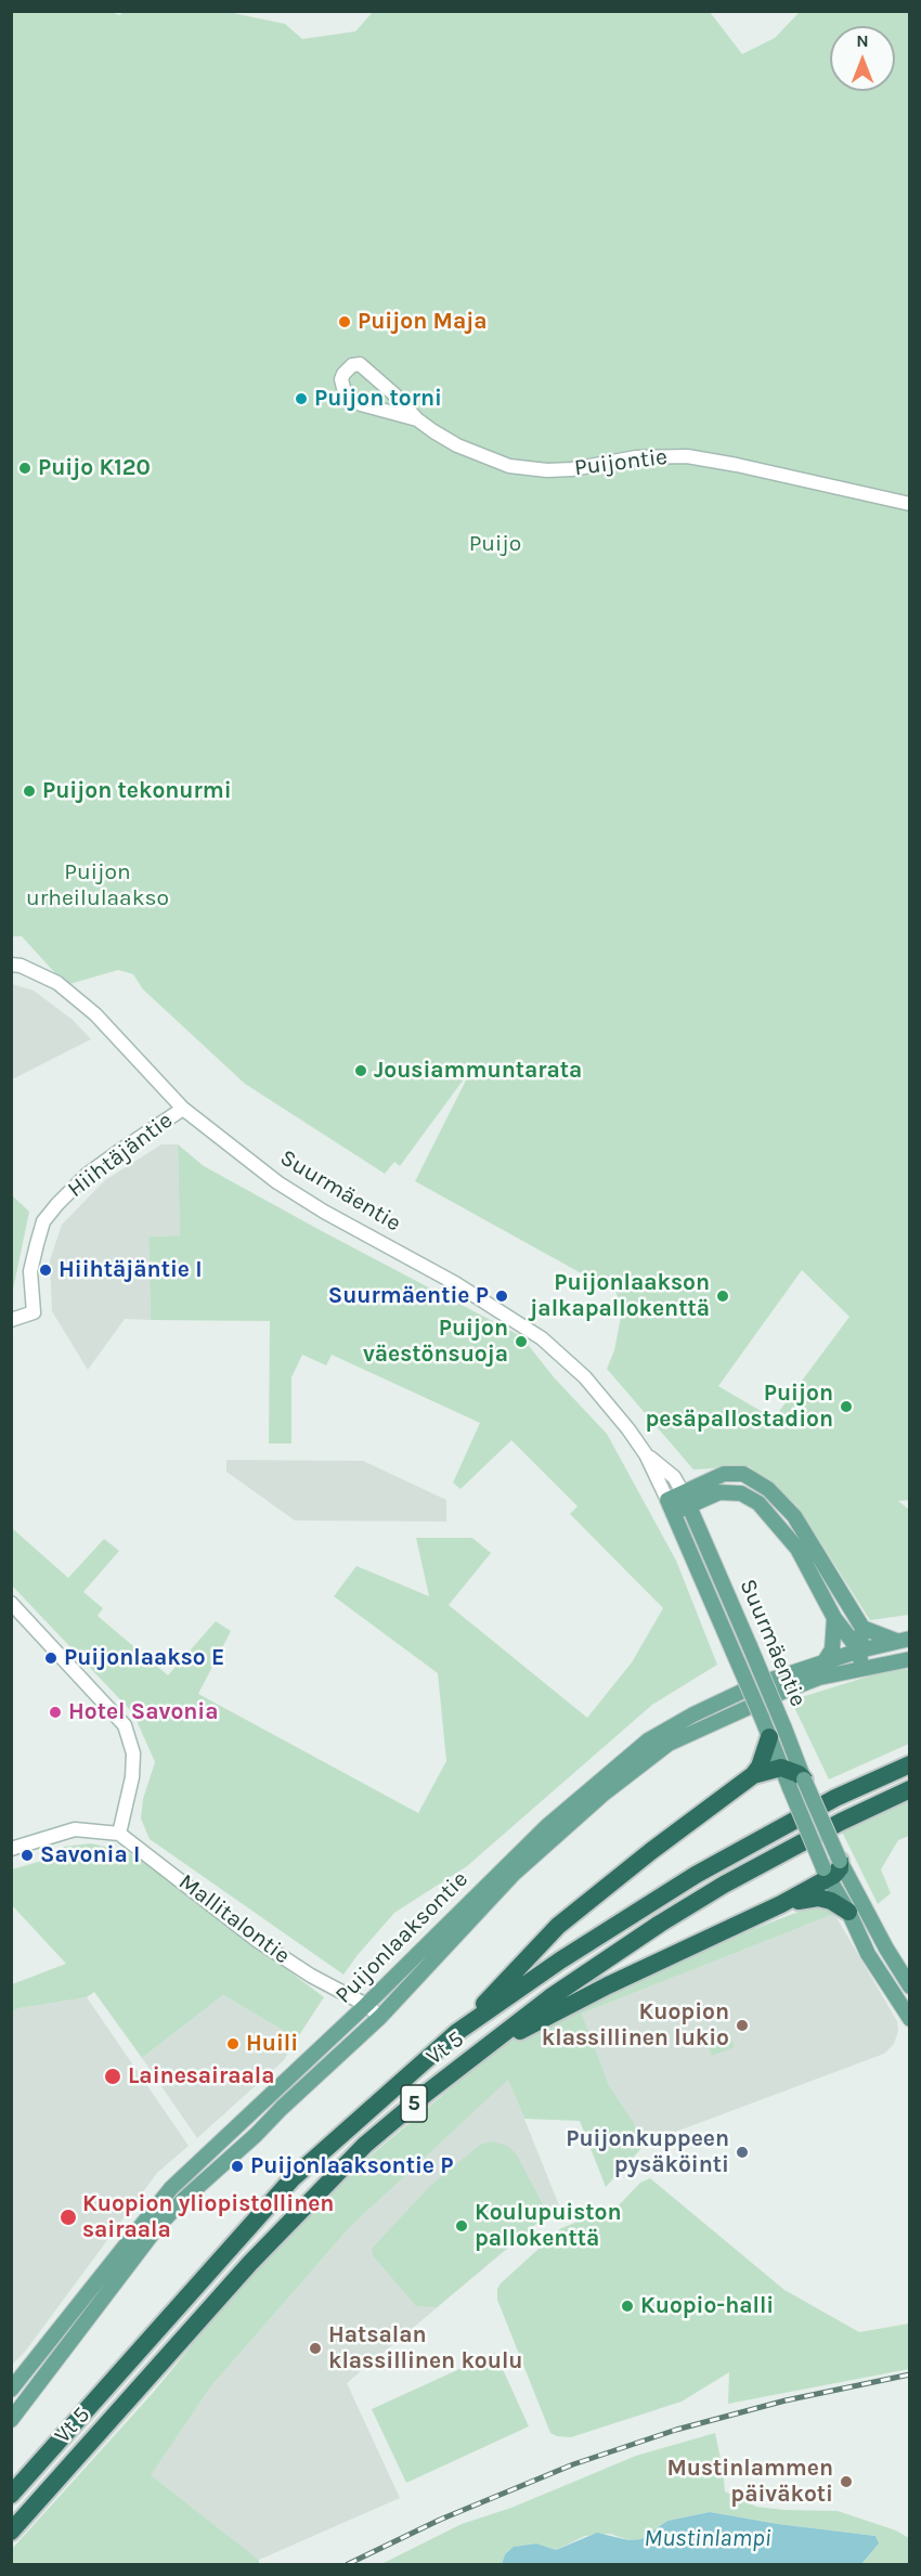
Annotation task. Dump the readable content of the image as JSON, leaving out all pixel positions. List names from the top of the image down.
{
  "streets": {
    "highway": ["Vt 5", "5"],
    "main road": ["Suurmäentie", "Puijonlaaksontie"],
    "street": ["Puijontie", "Hiihtäjäntie", "Mallitalontie"]
  },
  "crossings": [
    ["Hiihtäjäntie", "Suurmäentie"],
    ["Mallitalontie", "Puijonlaaksontie"]
  ],
  "water": ["Mustinlampi"],
  "parks": ["Puijo", "Puijon urheilulaakso"],
  "places": [
    "Puijon Maja",
    "Puijon torni",
    "Puijo K120",
    "Puijon tekonurmi",
    "Jousiammuntarata",
    "Hiihtäjäntie I",
    "Suurmäentie P",
    "Puijonlaakson jalkapallokenttä",
    "Puijon väestönsuoja",
    "Puijon pesäpallostadion",
    "Puijonlaakso E",
    "Hotel Savonia",
    "Savonia I",
    "Kuopion klassillinen lukio",
    "Huili",
    "Lainesairaala",
    "Puijonkuppeen pysäköinti",
    "Puijonlaaksontie P",
    "Kuopion yliopistollinen sairaala",
    "Koulupuiston pallokenttä",
    "Kuopio-halli",
    "Hatsalan klassillinen koulu",
    "Mustinlammen päiväkoti"
  ],
  "north": "top"
}
